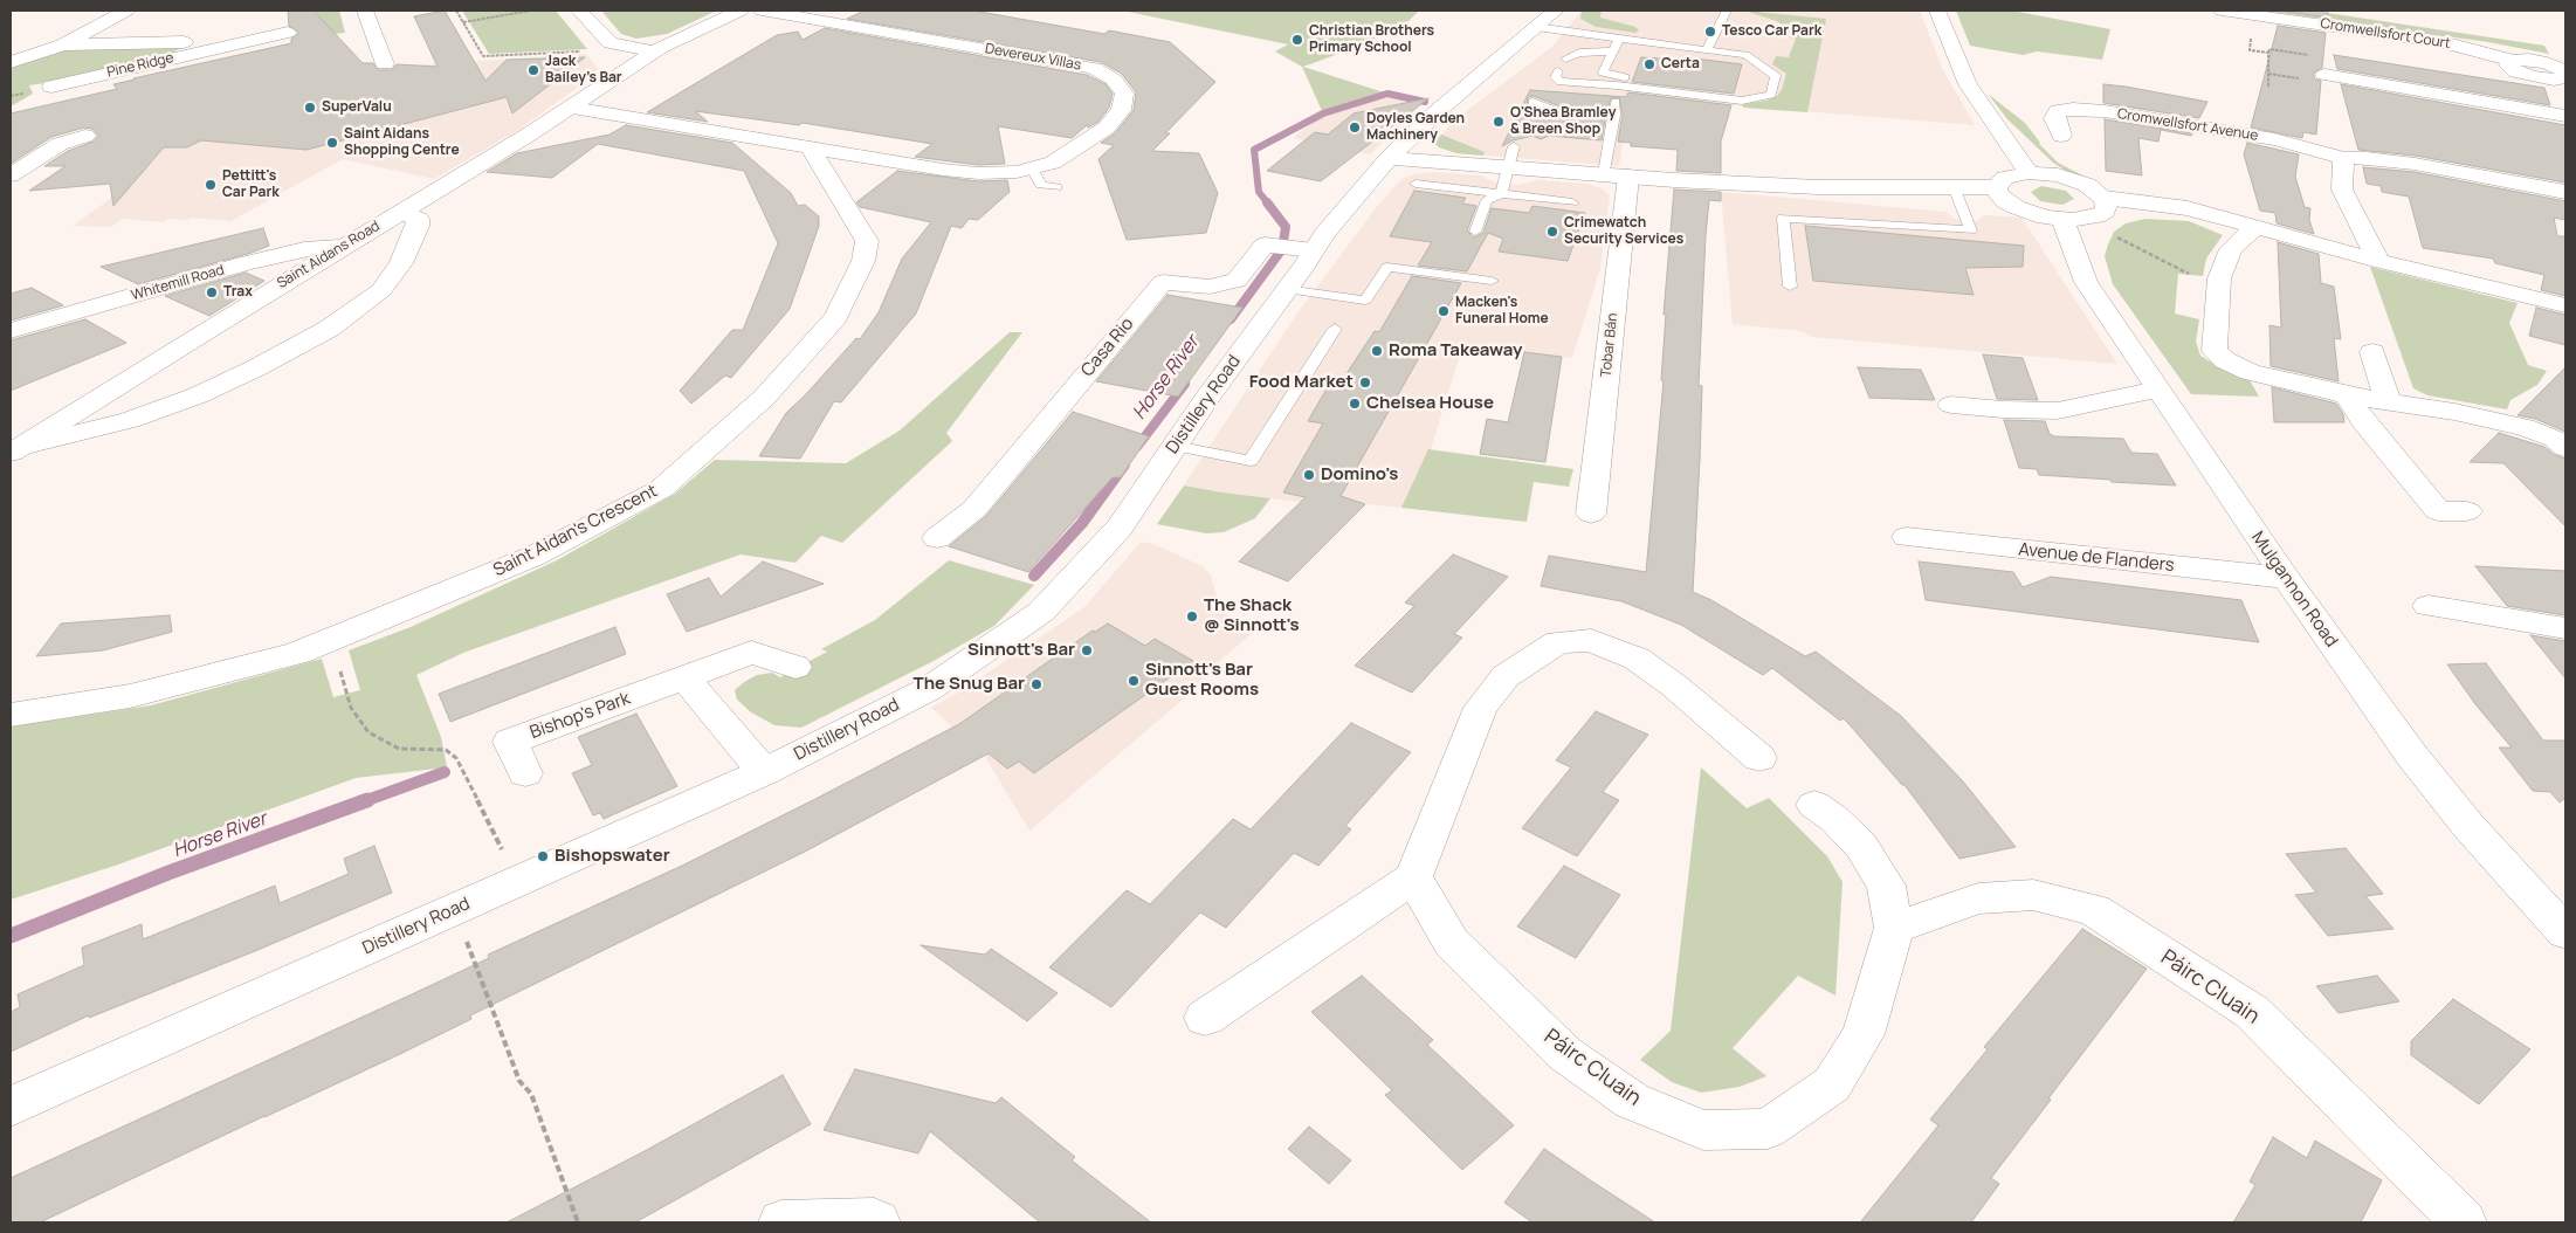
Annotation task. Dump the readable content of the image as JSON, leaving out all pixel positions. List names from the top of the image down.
{
  "streets": {
    "street": [
      "Cromwellsfort Court",
      "Devereux Villas",
      "Pine Ridge",
      "Cromwellsfort Avenue",
      "Saint Aidans Road",
      "Whitemill Road",
      "Tobar Bán",
      "Casa Rio",
      "Distillery Road",
      "Saint Aidan's Crescent",
      "Avenue de Flanders",
      "Mulgannon Road",
      "Bishop's Park",
      "Páirc Cluain"
    ]
  },
  "crossings": [
    ["Devereux Villas", "Saint Aidan's Crescent"],
    ["Saint Aidans Road", "Whitemill Road"],
    ["Casa Rio", "Distillery Road"],
    ["Avenue de Flanders", "Mulgannon Road"]
  ],
  "water": ["Horse River"],
  "places": [
    "Tesco Car Park",
    "Christian Brothers Primary School",
    "Certa",
    "Jack Bailey’s Bar",
    "SuperValu",
    "O'Shea Bramley & Breen Shop",
    "Doyles Garden Machinery",
    "Saint Aidans Shopping Centre",
    "Pettitt's Car Park",
    "Crimewatch Security Services",
    "Trax",
    "Macken's Funeral Home",
    "Roma Takeaway",
    "Food Market",
    "Chelsea House",
    "Domino's",
    "The Shack @ Sinnott's",
    "Sinnott's Bar",
    "Sinnott's Bar Guest Rooms",
    "The Snug Bar",
    "Bishopswater"
  ]
}
